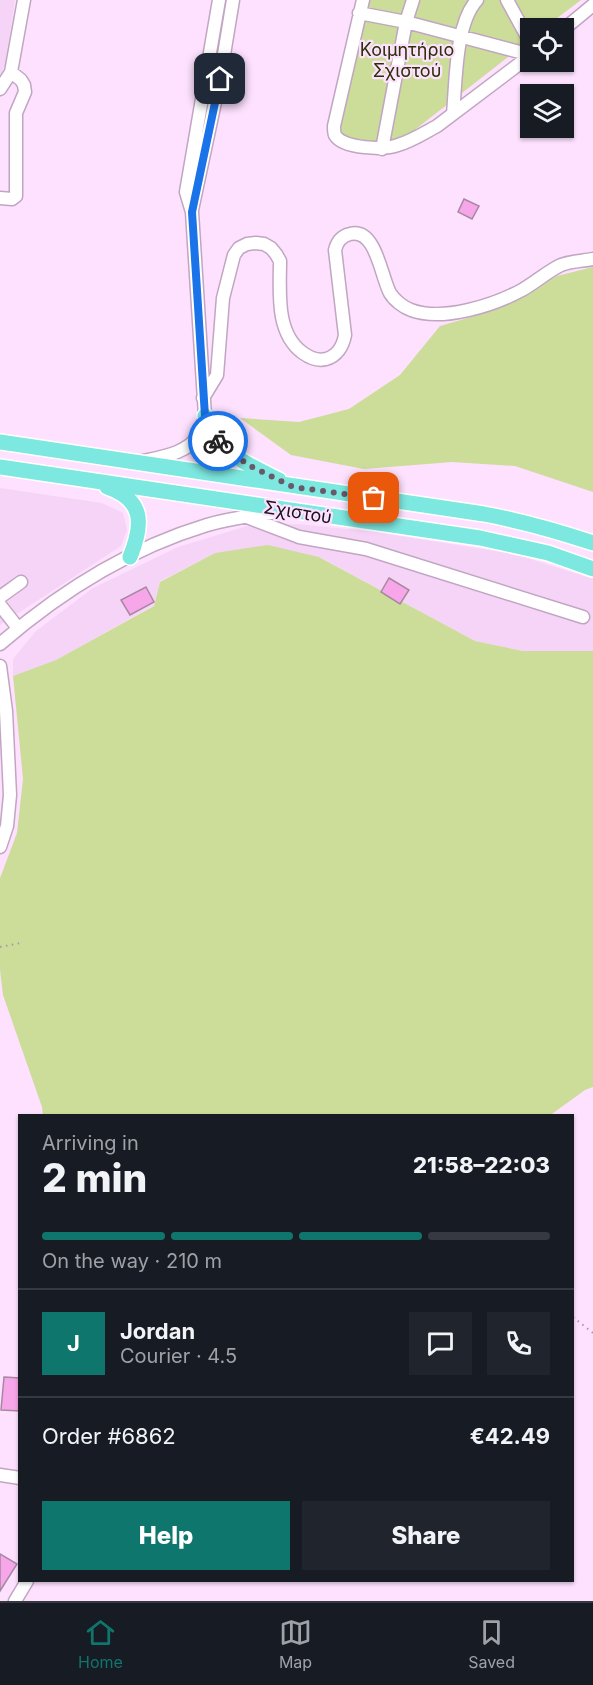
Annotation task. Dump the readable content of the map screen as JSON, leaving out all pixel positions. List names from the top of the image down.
{
  "streets": {
    "main road": ["Σχιστού"]
  },
  "parks": ["Κοιμητήριο Σχιστού"],
  "page": {
    "heading": ["2 min", "Arriving in", "21:58–22:03"],
    "panel": [
      "Jordan",
      "Courier · 4.5",
      "Order #6862",
      "€42.49"
    ],
    "bar": "On the way · 210 m",
    "round": "J",
    "buttons": ["Help", "Share"],
    "tabs": ["Home", "Map", "Saved"]
  }
}
